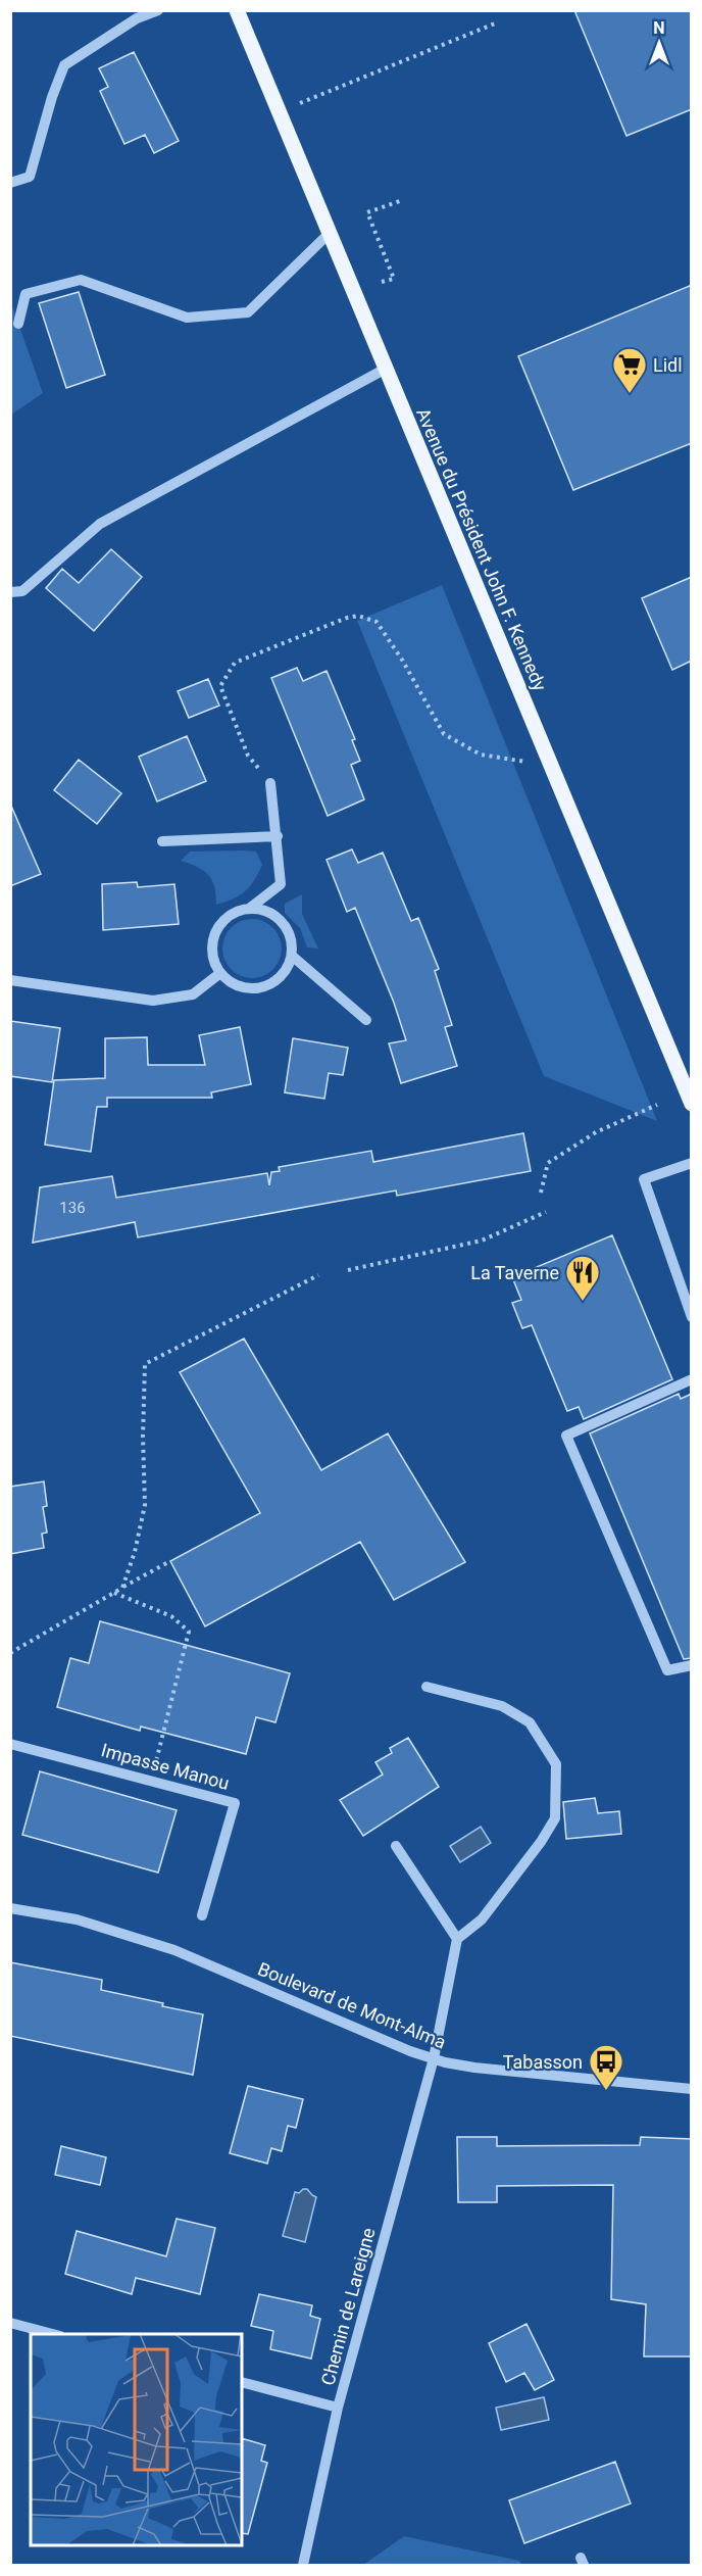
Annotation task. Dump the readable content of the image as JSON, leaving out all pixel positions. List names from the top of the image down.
{
  "streets": {
    "main road": ["Avenue du Président John F. Kennedy"],
    "street": ["Impasse Manou", "Boulevard de Mont-Alma", "Chemin de Lareigne"]
  },
  "crossings": [
    ["Boulevard de Mont-Alma", "Chemin de Lareigne"]
  ],
  "places": {
    "supermarket": ["Lidl"],
    "restaurant": ["La Taverne"],
    "bus stop": ["Tabasson"]
  },
  "house_numbers": ["136"],
  "north": "top"
}
